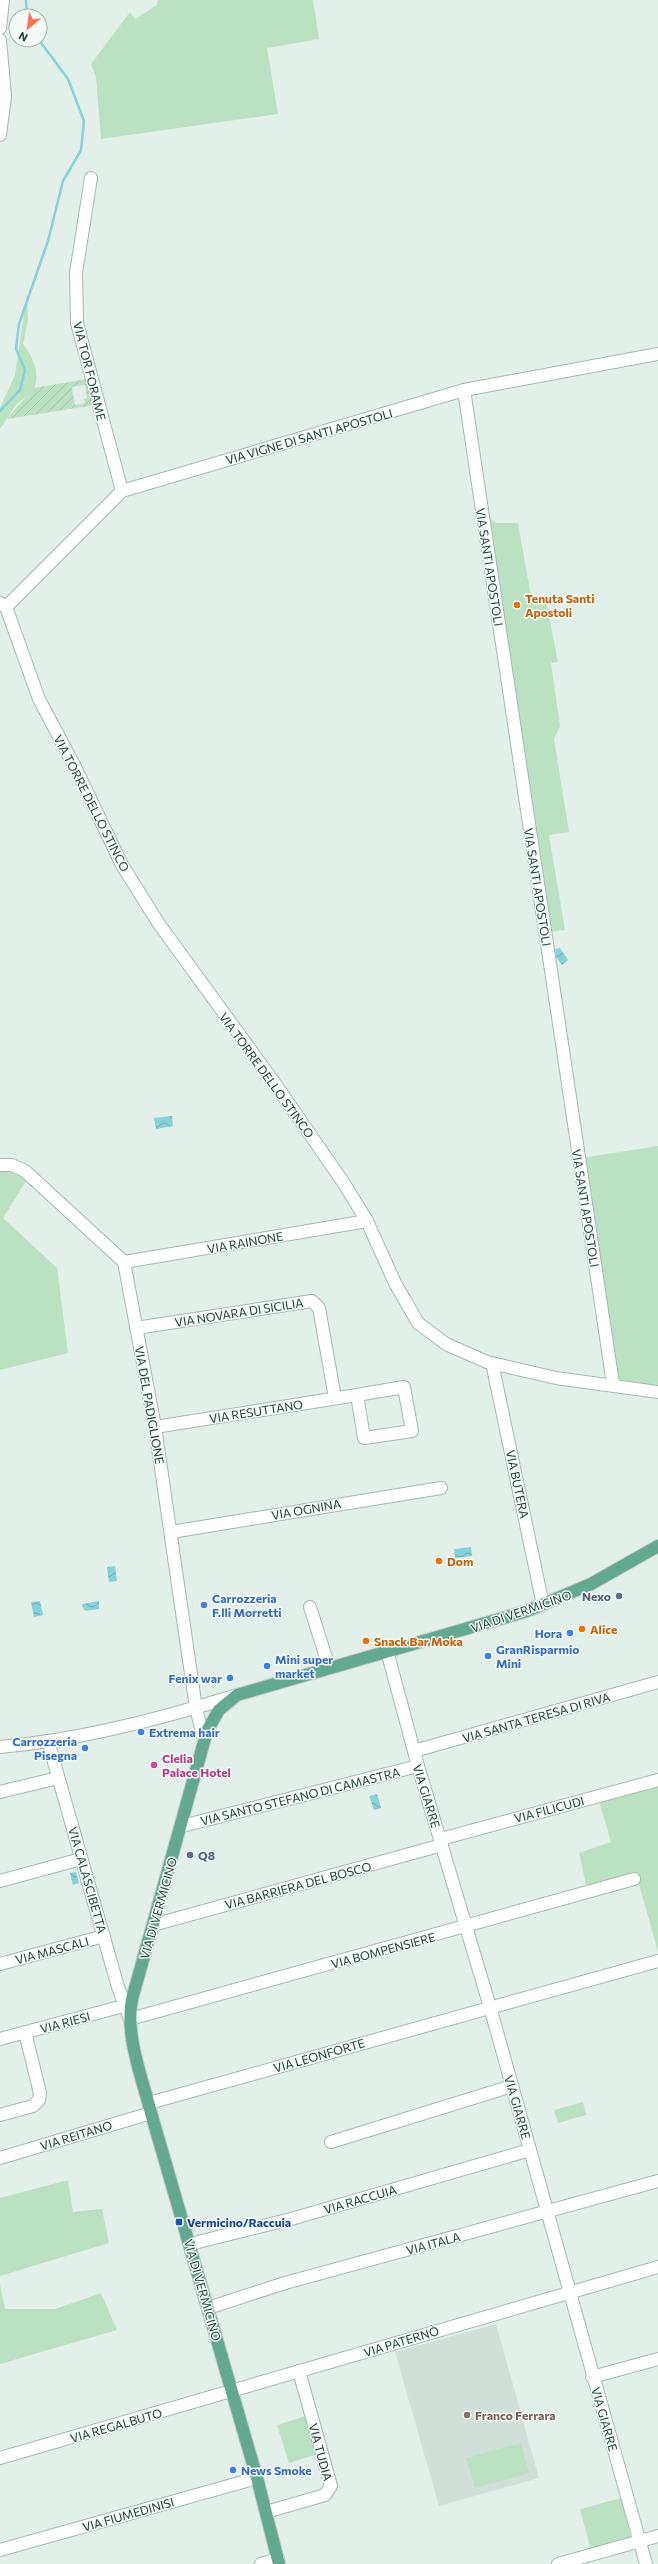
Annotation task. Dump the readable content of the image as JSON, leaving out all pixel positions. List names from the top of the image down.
{
  "streets": {
    "main road": ["VIA DI VERMICINO"],
    "street": [
      "VIA TOR FORAME",
      "VIA VIGNE DI SANTI APOSTOLI",
      "VIA SANTI APOSTOLI",
      "VIA TORRE DELLO STINCO",
      "VIA RAINONE",
      "VIA NOVARA DI SICILIA",
      "VIA DEL PADIGLIONE",
      "VIA RESUTTANO",
      "VIA BUTERA",
      "VIA OGNINA",
      "VIA SANTA TERESA DI RIVA",
      "VIA SANTO STEFANO DI CAMASTRA",
      "VIA GIARRE",
      "VIA FILICUDI",
      "VIA CALASCIBETTA",
      "VIA BARRIERA DEL BOSCO",
      "VIA MASCALI",
      "VIA BOMPENSIERE",
      "VIA RIESI",
      "VIA LEONFORTE",
      "VIA REITANO",
      "VIA RACCUIA",
      "VIA ITALA",
      "VIA PATERNÒ",
      "VIA REGALBUTO",
      "VIA TUDIA",
      "VIA FIUMEDINISI"
    ]
  },
  "crossings": [
    ["VIA TOR FORAME", "VIA VIGNE DI SANTI APOSTOLI"],
    ["VIA VIGNE DI SANTI APOSTOLI", "VIA SANTI APOSTOLI"],
    ["VIA VIGNE DI SANTI APOSTOLI", "VIA TORRE DELLO STINCO"],
    ["VIA SANTI APOSTOLI", "VIA TORRE DELLO STINCO"],
    ["VIA TORRE DELLO STINCO", "VIA RAINONE"],
    ["VIA TORRE DELLO STINCO", "VIA BUTERA"],
    ["VIA RAINONE", "VIA DEL PADIGLIONE"],
    ["VIA NOVARA DI SICILIA", "VIA DEL PADIGLIONE"],
    ["VIA NOVARA DI SICILIA", "VIA RESUTTANO"],
    ["VIA DEL PADIGLIONE", "VIA RESUTTANO"],
    ["VIA DEL PADIGLIONE", "VIA OGNINA"],
    ["VIA DEL PADIGLIONE", "VIA DI VERMICINO"],
    ["VIA BUTERA", "VIA DI VERMICINO"],
    ["VIA DI VERMICINO", "VIA SANTO STEFANO DI CAMASTRA"],
    ["VIA DI VERMICINO", "VIA GIARRE"],
    ["VIA DI VERMICINO", "VIA CALASCIBETTA"],
    ["VIA DI VERMICINO", "VIA BARRIERA DEL BOSCO"],
    ["VIA DI VERMICINO", "VIA BOMPENSIERE"],
    ["VIA DI VERMICINO", "VIA RIESI"],
    ["VIA DI VERMICINO", "VIA LEONFORTE"],
    ["VIA DI VERMICINO", "VIA REITANO"],
    ["VIA DI VERMICINO", "VIA RACCUIA"],
    ["VIA DI VERMICINO", "VIA ITALA"],
    ["VIA DI VERMICINO", "VIA PATERNÒ"],
    ["VIA DI VERMICINO", "VIA REGALBUTO"],
    ["VIA DI VERMICINO", "VIA TUDIA"],
    ["VIA DI VERMICINO", "VIA FIUMEDINISI"],
    ["VIA SANTA TERESA DI RIVA", "VIA GIARRE"],
    ["VIA SANTO STEFANO DI CAMASTRA", "VIA GIARRE"],
    ["VIA GIARRE", "VIA FILICUDI"],
    ["VIA GIARRE", "VIA BARRIERA DEL BOSCO"],
    ["VIA GIARRE", "VIA BOMPENSIERE"],
    ["VIA GIARRE", "VIA LEONFORTE"],
    ["VIA GIARRE", "VIA RACCUIA"],
    ["VIA GIARRE", "VIA ITALA"],
    ["VIA GIARRE", "VIA PATERNÒ"],
    ["VIA FILICUDI", "VIA BARRIERA DEL BOSCO"],
    ["VIA CALASCIBETTA", "VIA MASCALI"],
    ["VIA CALASCIBETTA", "VIA RIESI"],
    ["VIA LEONFORTE", "VIA REITANO"],
    ["VIA PATERNÒ", "VIA REGALBUTO"],
    ["VIA PATERNÒ", "VIA TUDIA"]
  ],
  "places": {
    "other": [
      "Tenuta Santi Apostoli",
      "Dom",
      "Nexo",
      "Carrozzeria F.lli Morretti",
      "Alice",
      "Hora",
      "Snack Bar Moka",
      "GranRisparmio Mini",
      "Mini super market",
      "Fenix war",
      "Extrema hair",
      "Carrozzeria Pisegna",
      "Clelia Palace Hotel",
      "Q8",
      "Franco Ferrara",
      "News Smoke"
    ],
    "transit": ["Vermicino/Raccuia"]
  },
  "north": "bottom left"
}
